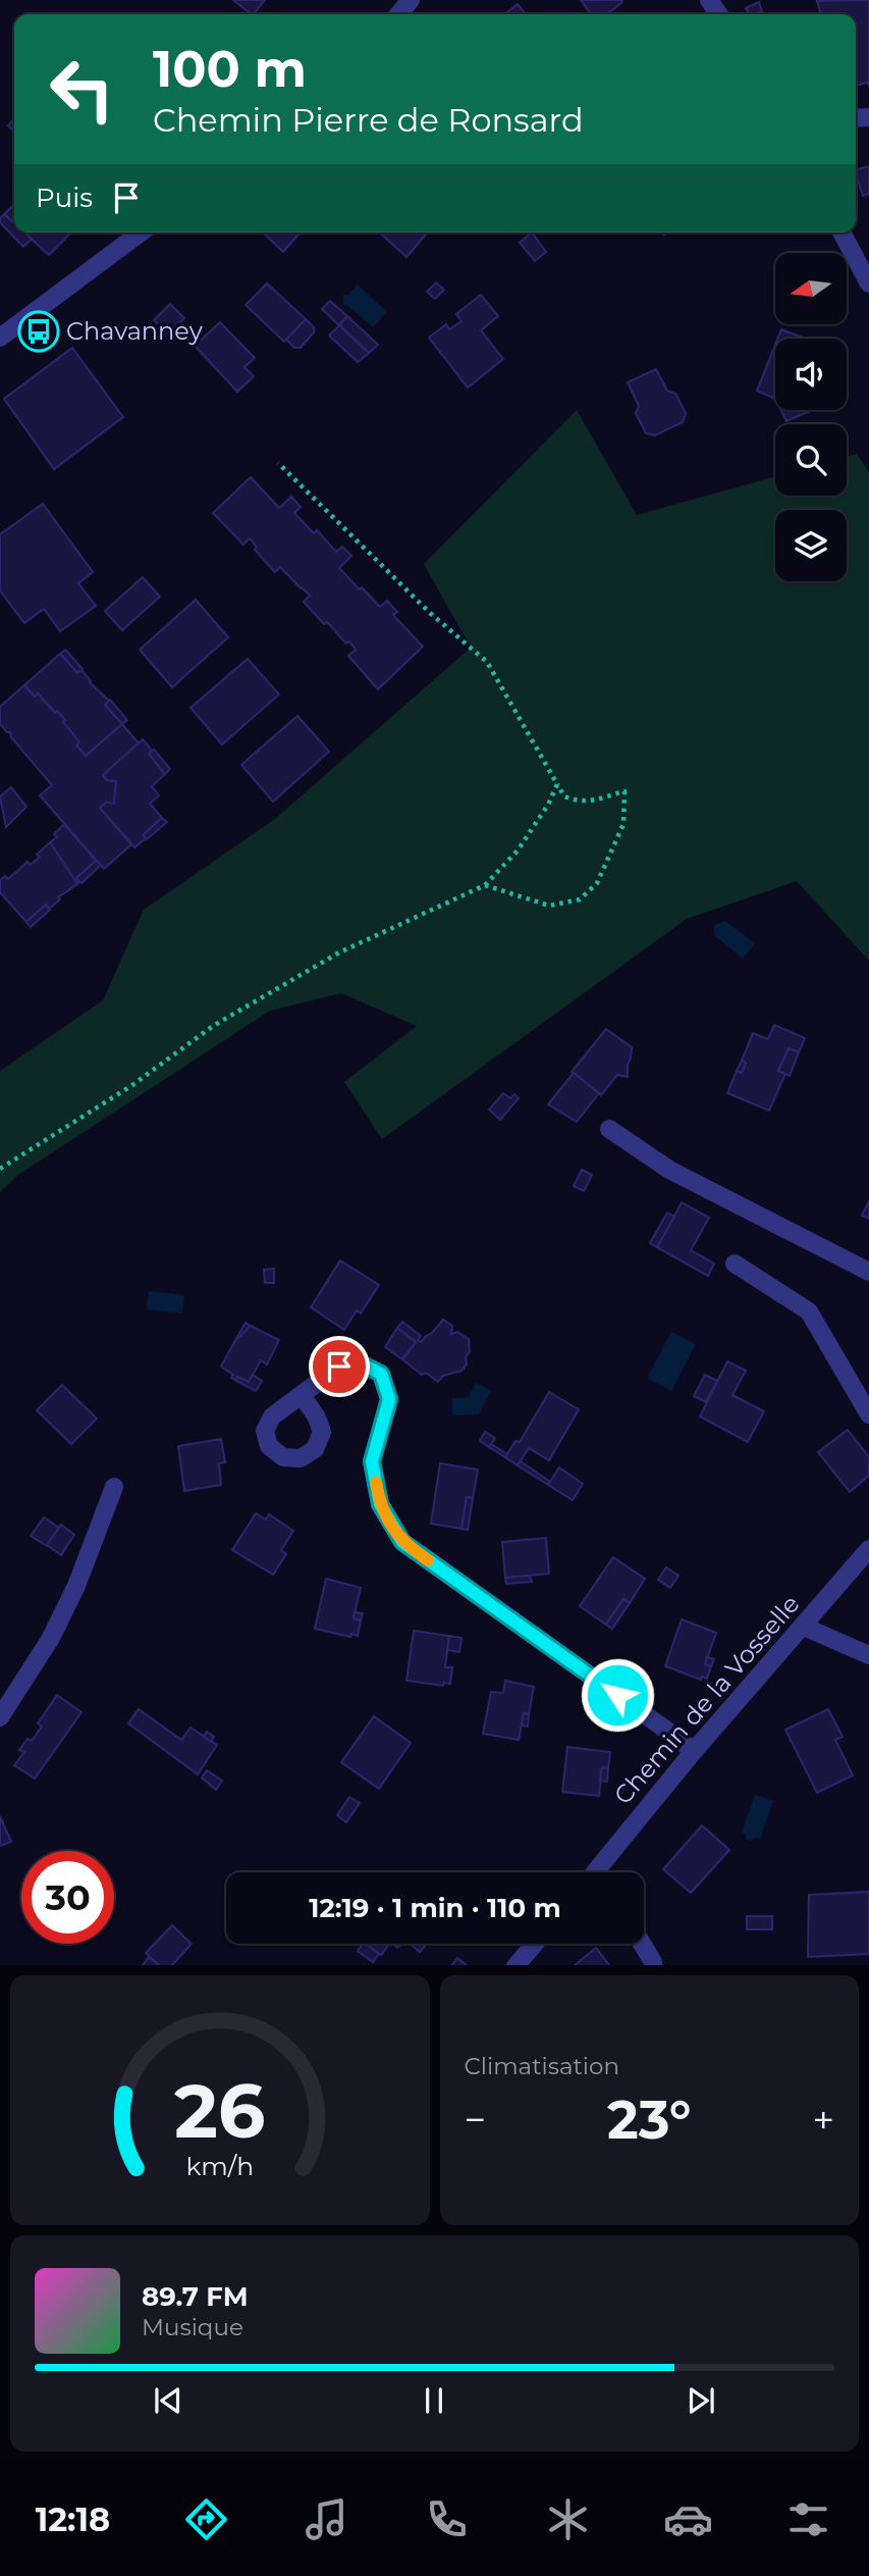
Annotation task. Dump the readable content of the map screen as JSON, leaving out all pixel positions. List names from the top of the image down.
{
  "streets": {
    "street": ["Chemin de la Vosselle"]
  },
  "places": {
    "bus stop": ["Chavanney"]
  },
  "north": "left",
  "page": {
    "turn": ["100 m", "Chemin Pierre de Ronsard"],
    "then": "Puis",
    "limit": "30",
    "trip": "12:19 · 1 min · 110 m",
    "tile": "Climatisation",
    "heat": ["−", "23°", "+"],
    "song": ["89.7 FM", "Musique"],
    "tabs": "12:18",
    "gauge": ["26", "km/h"]
  }
}
